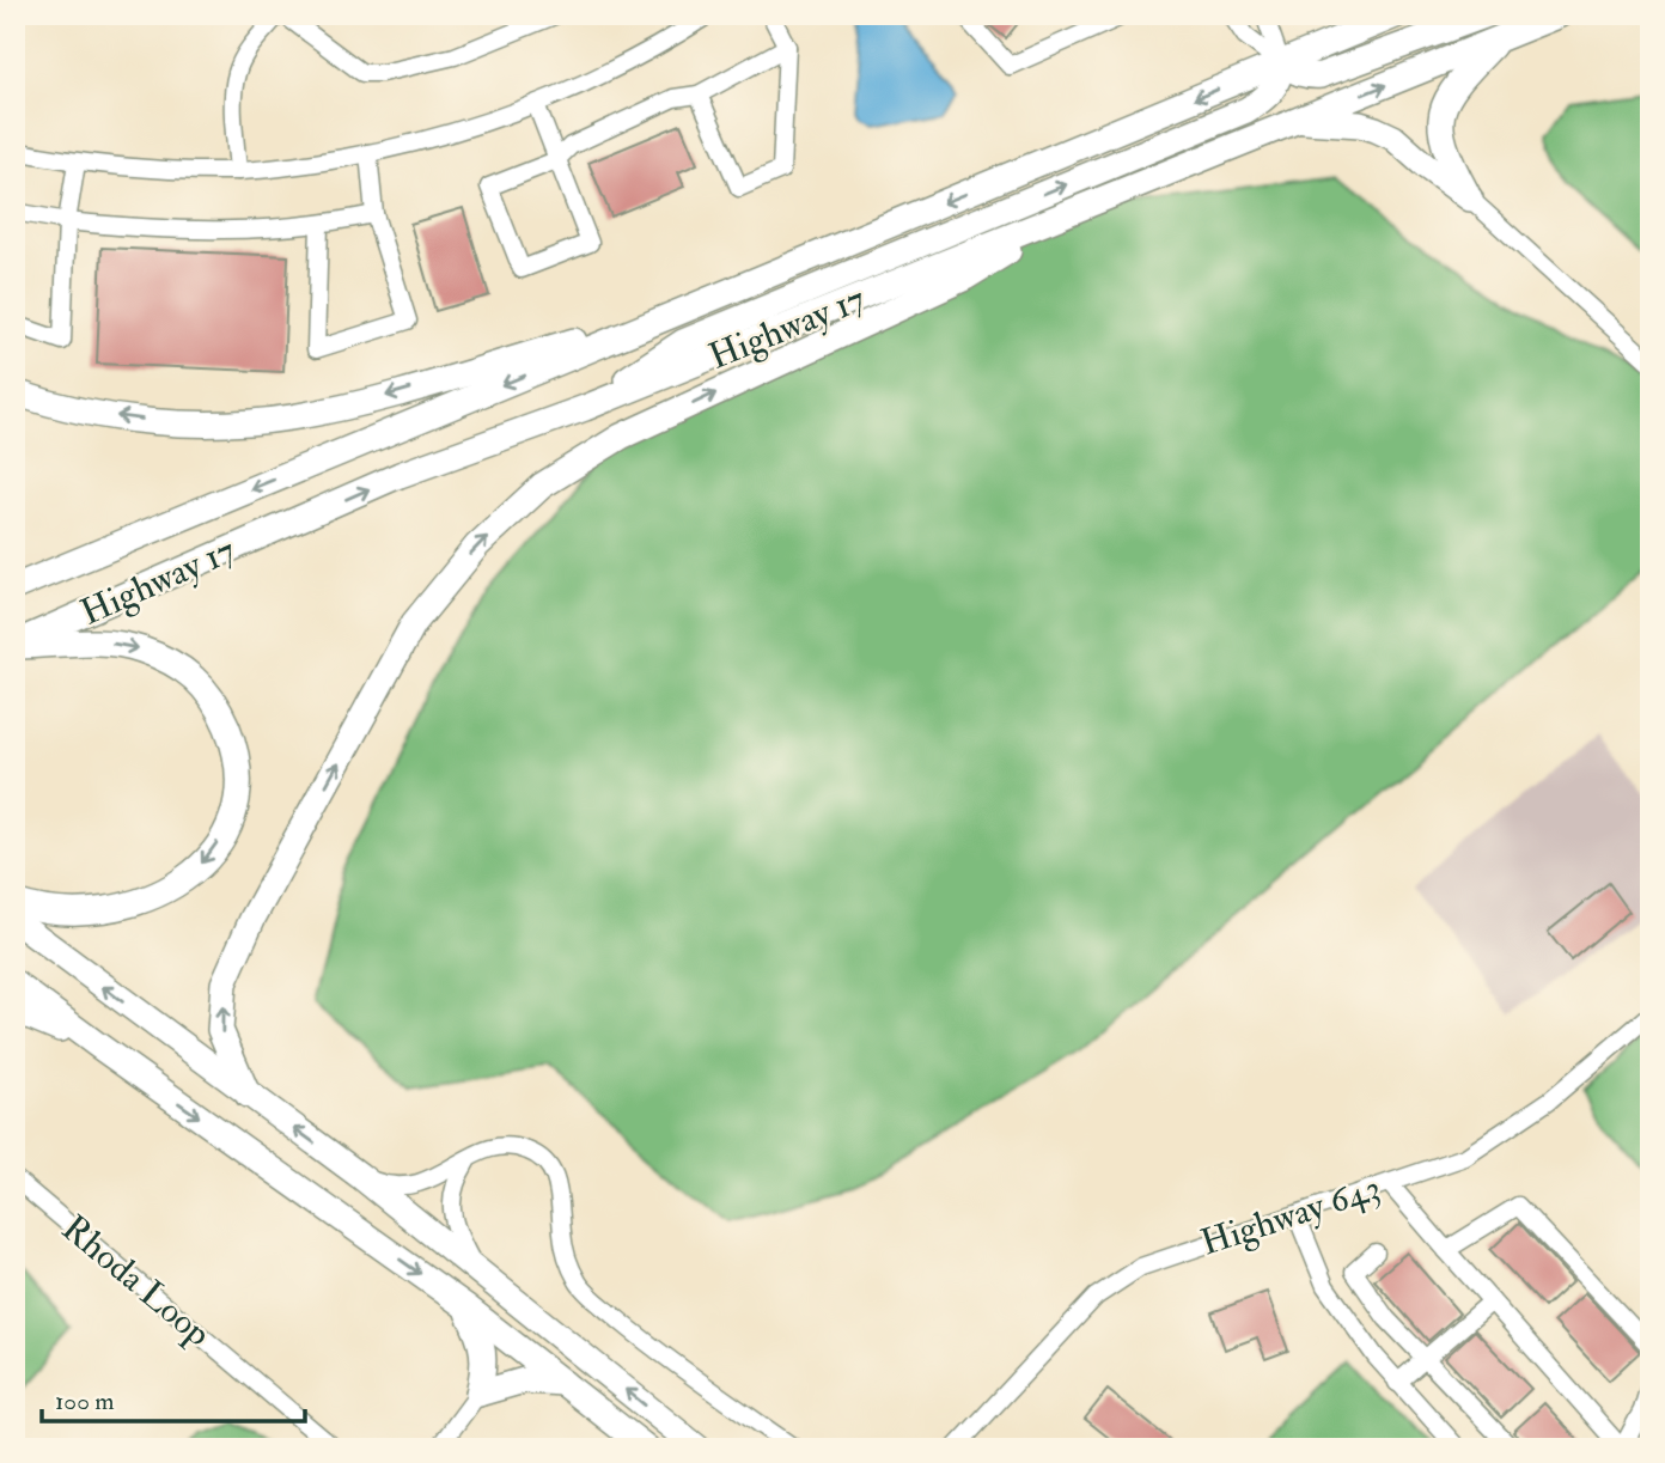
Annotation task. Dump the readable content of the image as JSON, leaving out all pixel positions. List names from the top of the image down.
{
  "streets": {
    "highway": ["Highway 17"],
    "street": ["Highway 643", "Rhoda Loop"]
  },
  "scale_bar": "100 m"
}
